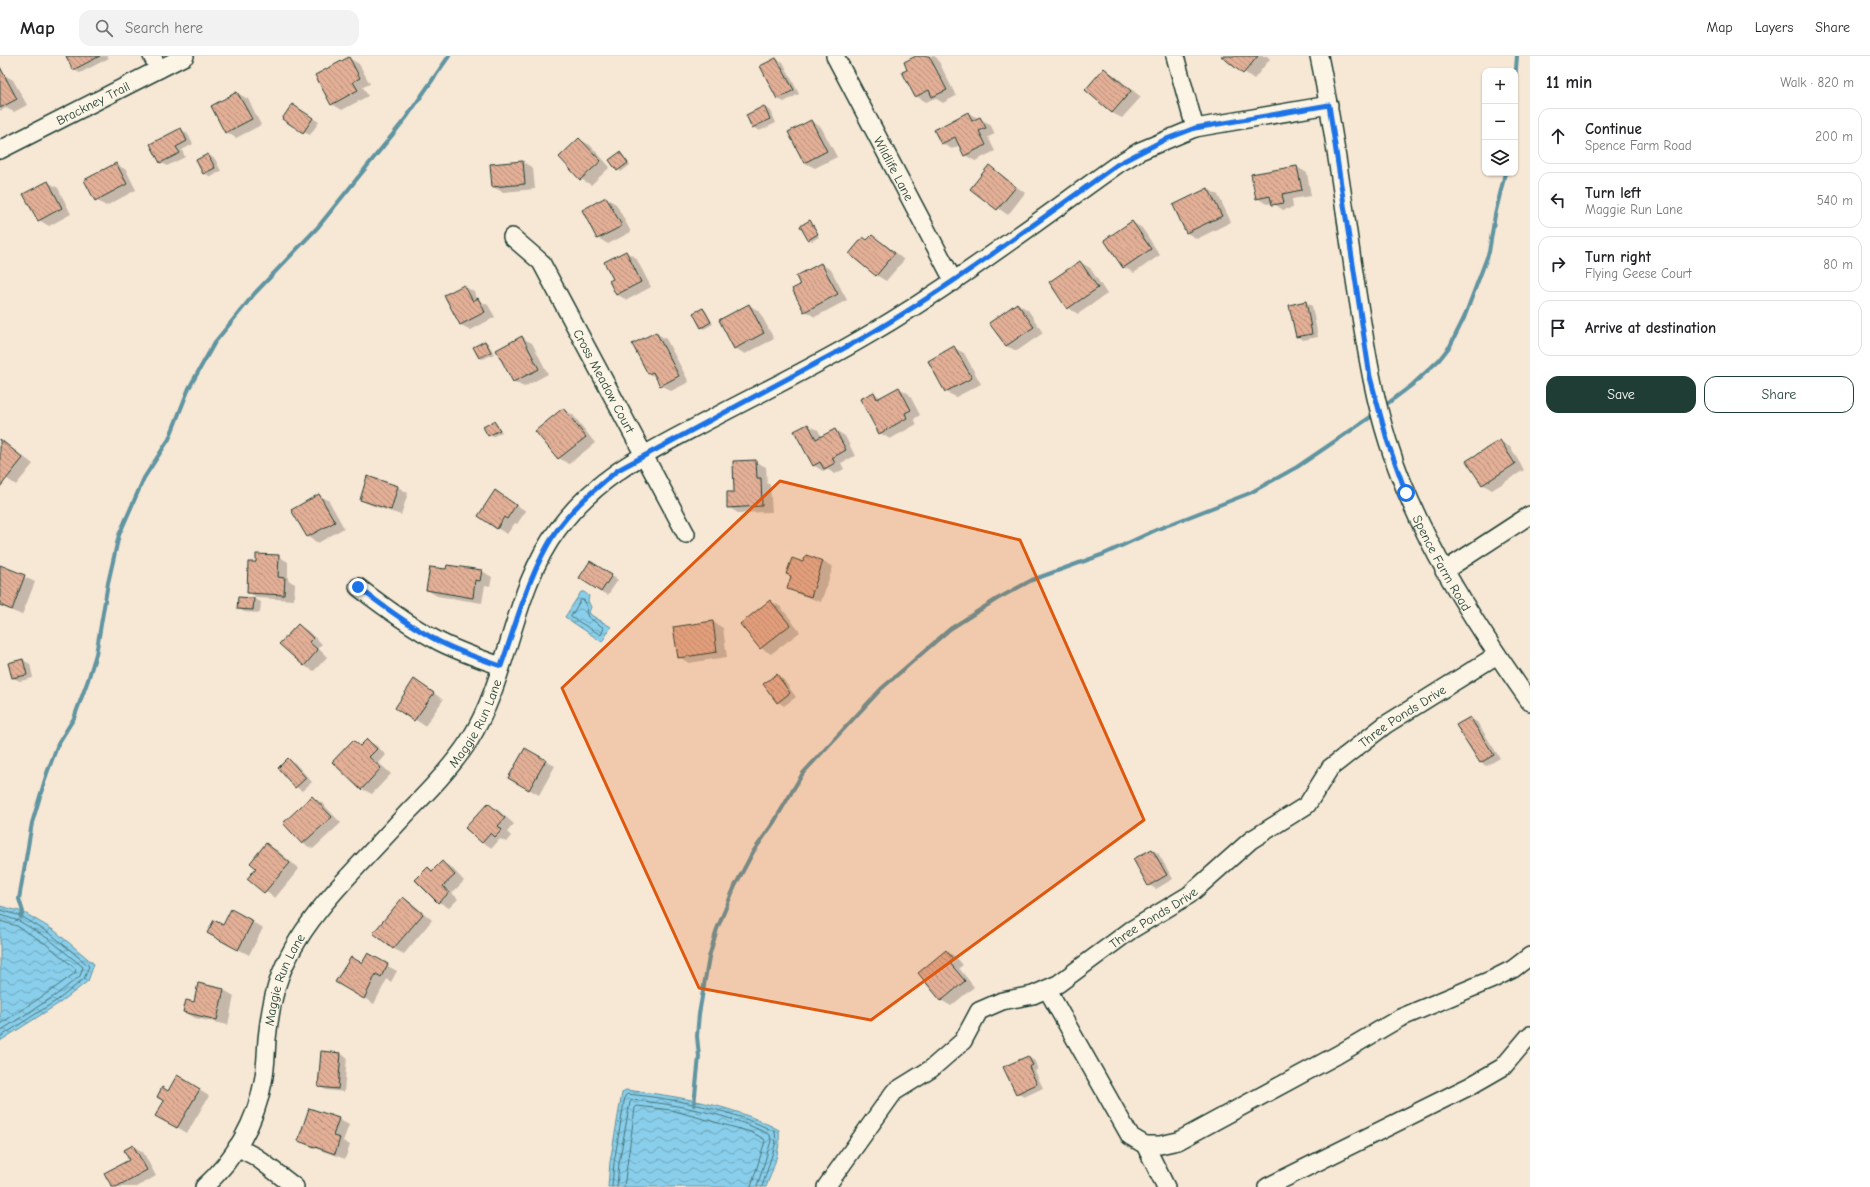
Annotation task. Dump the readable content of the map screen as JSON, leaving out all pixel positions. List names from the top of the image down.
{
  "streets": {
    "street": [
      "Brackney Trail",
      "Wildlife Lane",
      "Cross Meadow Court",
      "Spence Farm Road",
      "Three Ponds Drive",
      "Maggie Run Lane"
    ]
  },
  "crossings": [
    ["Wildlife Lane", "Maggie Run Lane"],
    ["Cross Meadow Court", "Maggie Run Lane"],
    ["Spence Farm Road", "Three Ponds Drive"],
    ["Spence Farm Road", "Maggie Run Lane"]
  ],
  "page": {
    "header": "Map",
    "search": "Search here",
    "nav": ["Map", "Layers", "Share"],
    "heading": ["11 min", "Walk · 820 m"],
    "map_buttons": ["+", "−"],
    "list": [
      ["Continue", "Spence Farm Road", "200 m"],
      ["Turn left", "Maggie Run Lane", "540 m"],
      ["Turn right", "Flying Geese Court", "80 m"],
      "Arrive at destination"
    ],
    "buttons": ["Save", "Share"]
  }
}
